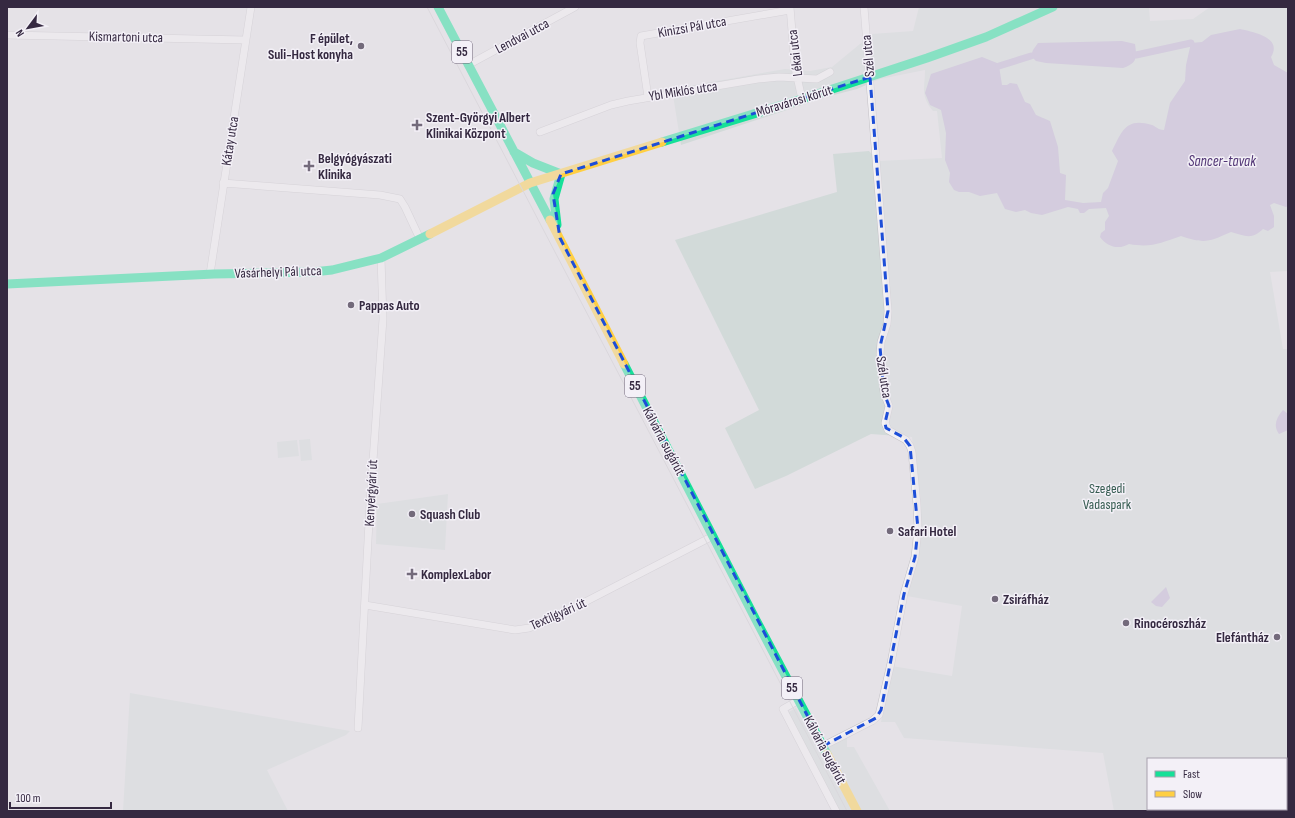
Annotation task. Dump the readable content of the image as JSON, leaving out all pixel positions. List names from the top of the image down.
{
  "streets": {
    "main road": [
      "55",
      "Móravárosi körút",
      "Vásárhelyi Pál utca",
      "Kálvária sugárút"
    ],
    "street": [
      "Kinizsi Pál utca",
      "Lendvai utca",
      "Kismartoni utca",
      "Lékai utca",
      "Szél utca",
      "Ybl Miklós utca",
      "Kátay utca",
      "Kenyérgyári út",
      "Textilgyári út"
    ]
  },
  "crossings": [
    ["Kinizsi Pál utca", "Lékai utca"],
    ["Kinizsi Pál utca", "Ybl Miklós utca"],
    ["Lendvai utca", "Kálvária sugárút"],
    ["Kismartoni utca", "Kátay utca"],
    ["Lékai utca", "Ybl Miklós utca"],
    ["Lékai utca", "Móravárosi körút"],
    ["Szél utca", "Móravárosi körút"],
    ["Szél utca", "Kálvária sugárút"],
    ["Móravárosi körút", "Vásárhelyi Pál utca"],
    ["Móravárosi körút", "Kálvária sugárút"],
    ["Kátay utca", "Vásárhelyi Pál utca"],
    ["Vásárhelyi Pál utca", "Kálvária sugárút"],
    ["Vásárhelyi Pál utca", "Kenyérgyári út"],
    ["Kálvária sugárút", "Textilgyári út"],
    ["Kenyérgyári út", "Textilgyári út"]
  ],
  "water": ["Sancer-tavak"],
  "parks": ["Szegedi Vadaspark"],
  "places": {
    "other": [
      "F épület, Suli-Host konyha",
      "Pappas Auto",
      "Squash Club",
      "Safari Hotel",
      "Zsiráfház",
      "Rinocéroszház",
      "Elefántház"
    ],
    "health": ["Szent-Györgyi Albert Klinikai Központ", "Belgyógyászati Klinika", "KomplexLabor"]
  },
  "legend": ["Fast", "Slow"],
  "scale_bar": "100 m",
  "north": "bottom left"
}
